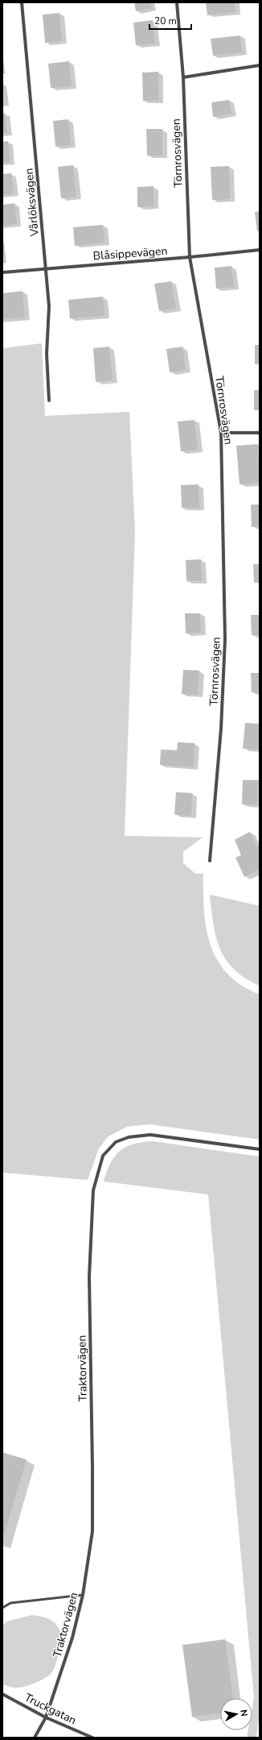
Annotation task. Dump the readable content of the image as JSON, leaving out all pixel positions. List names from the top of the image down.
{
  "streets": {
    "street": [
      "Törnrosvägen",
      "Vårlöksvägen",
      "Blåsippevägen",
      "Traktorvägen",
      "Truckgatan"
    ]
  },
  "crossings": [
    ["Törnrosvägen", "Blåsippevägen"],
    ["Vårlöksvägen", "Blåsippevägen"],
    ["Traktorvägen", "Truckgatan"]
  ],
  "scale_bar": "20 m",
  "north": "right"
}
